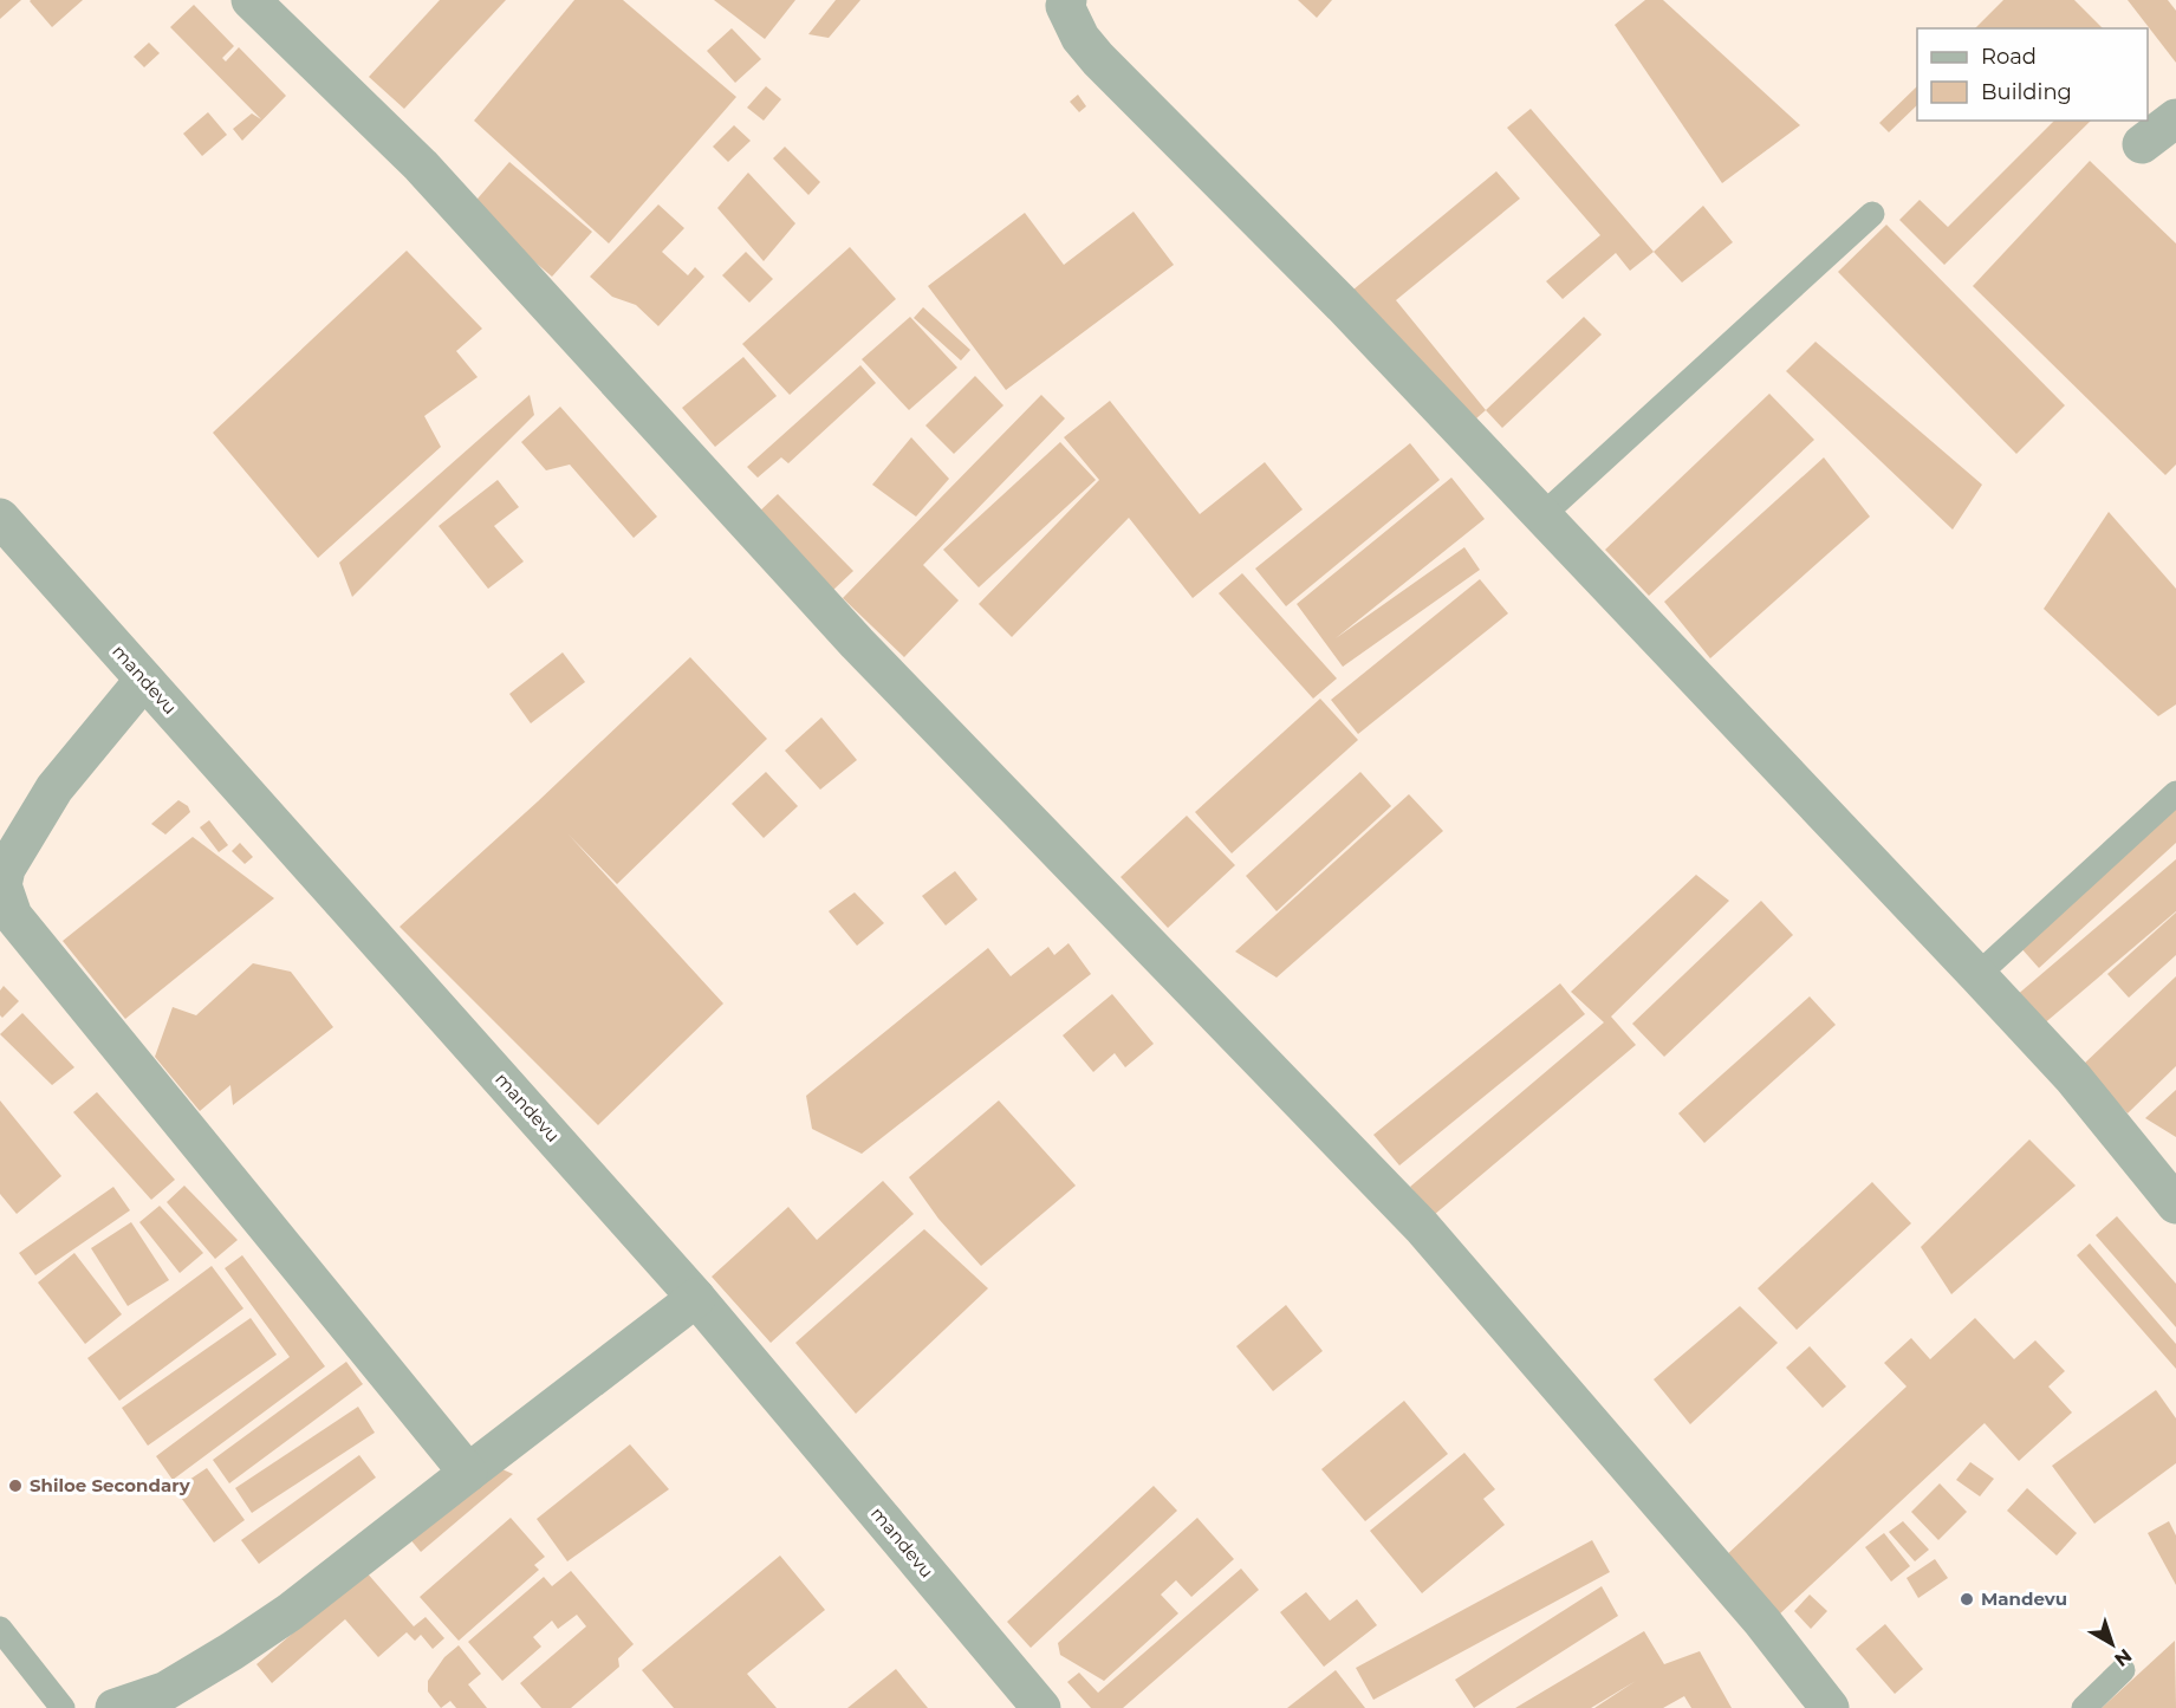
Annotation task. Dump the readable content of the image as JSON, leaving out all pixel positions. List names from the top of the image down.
{
  "streets": {
    "street": ["mandevu"]
  },
  "places": ["Shiloe Secondary", "Mandevu"],
  "legend": ["Road", "Building"],
  "north": "bottom right"
}
